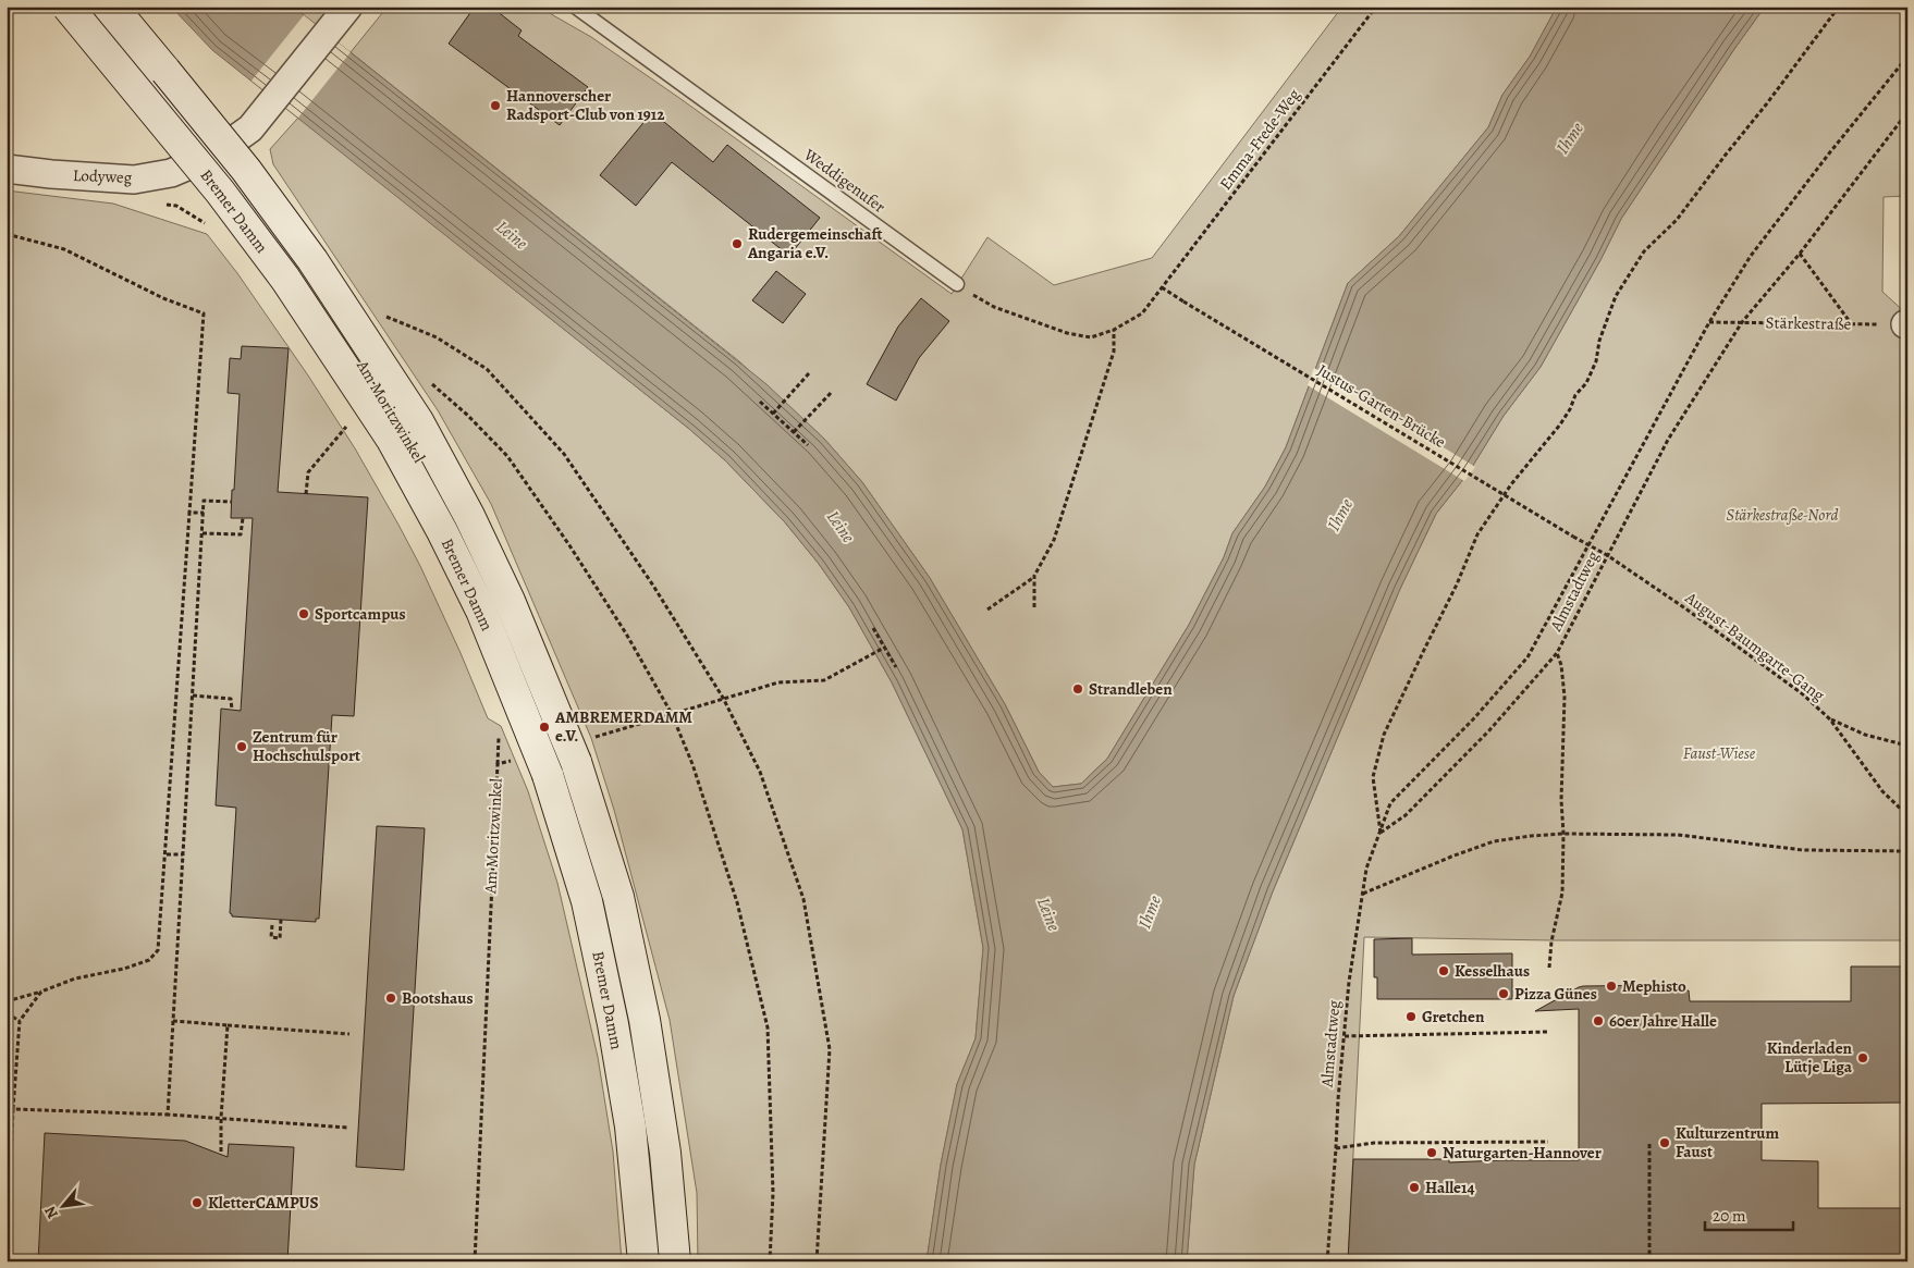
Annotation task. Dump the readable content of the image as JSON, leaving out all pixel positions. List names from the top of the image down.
{
  "streets": {
    "main road": ["Bremer Damm"],
    "street": ["Lodyweg", "Am Moritzwinkel"],
    "lane": ["Weddigenufer"],
    "path": [
      "Emma-Frede-Weg",
      "Stärkestraße",
      "Justus-Garten-Brücke",
      "Almstadtweg",
      "August-Baumgarte-Gang"
    ]
  },
  "crossings": [
    ["Emma-Frede-Weg", "Justus-Garten-Brücke"],
    ["Lodyweg", "Am Moritzwinkel"],
    ["Bremer Damm", "Am Moritzwinkel"],
    ["Stärkestraße", "Almstadtweg"],
    ["Justus-Garten-Brücke", "Almstadtweg"],
    ["Justus-Garten-Brücke", "August-Baumgarte-Gang"],
    ["Almstadtweg", "August-Baumgarte-Gang"]
  ],
  "water": ["Ihme", "Leine"],
  "parks": ["Stärkestraße-Nord", "Faust-Wiese"],
  "places": [
    "Hannoverscher Radsport-Club von 1912",
    "Rudergemeinschaft Angaria e.V.",
    "Sportcampus",
    "Strandleben",
    "AMBREMERDAMM e.V.",
    "Zentrum für Hochschulsport",
    "Kesselhaus",
    "Mephisto",
    "Pizza Günes",
    "Bootshaus",
    "Gretchen",
    "60er Jahre Halle",
    "Kinderladen Lütje Liga",
    "Kulturzentrum Faust",
    "Naturgarten-Hannover",
    "Halle14",
    "KletterCAMPUS"
  ],
  "scale_bar": "20 m",
  "north": "bottom left"
}
